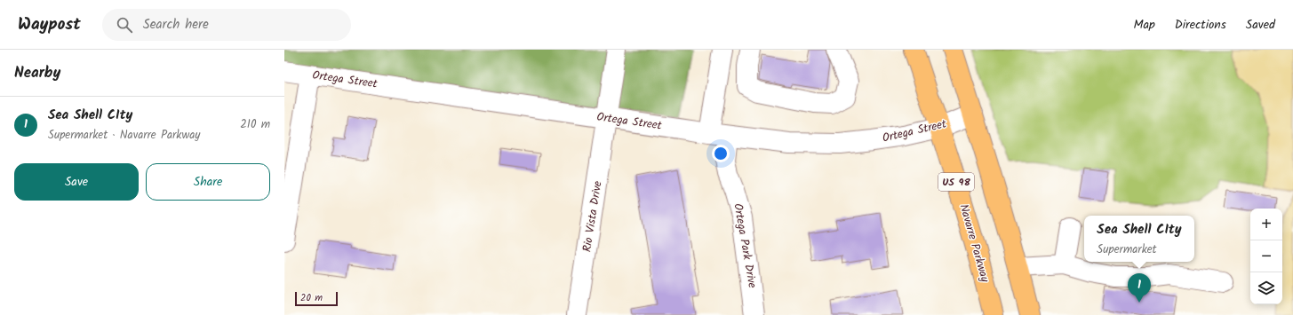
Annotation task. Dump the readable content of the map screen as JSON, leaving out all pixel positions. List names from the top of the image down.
{
  "streets": {
    "highway": ["US 98", "Navarre Parkway"],
    "street": ["Ortega Street", "Rio Vista Drive", "Ortega Park Drive"]
  },
  "crossings": [
    ["Ortega Street", "US 98"],
    ["Ortega Street", "Rio Vista Drive"],
    ["Ortega Street", "Navarre Parkway"],
    ["Ortega Street", "Ortega Park Drive"]
  ],
  "scale_bar": "20 m",
  "page": {
    "header": "Waypost",
    "search": "Search here",
    "nav": ["Map", "Directions", "Saved"],
    "heading": "Nearby",
    "list": [
      {
        "mark": "1",
        "name": "Sea Shell CIty",
        "note": "Supermarket · Navarre Parkway",
        "value": "210 m"
      }
    ],
    "buttons": ["Save", "Share"],
    "map_buttons": ["+", "−"],
    "popup": ["Sea Shell CIty", "Supermarket"],
    "pins": "1",
    "scale": "20 m"
  }
}
